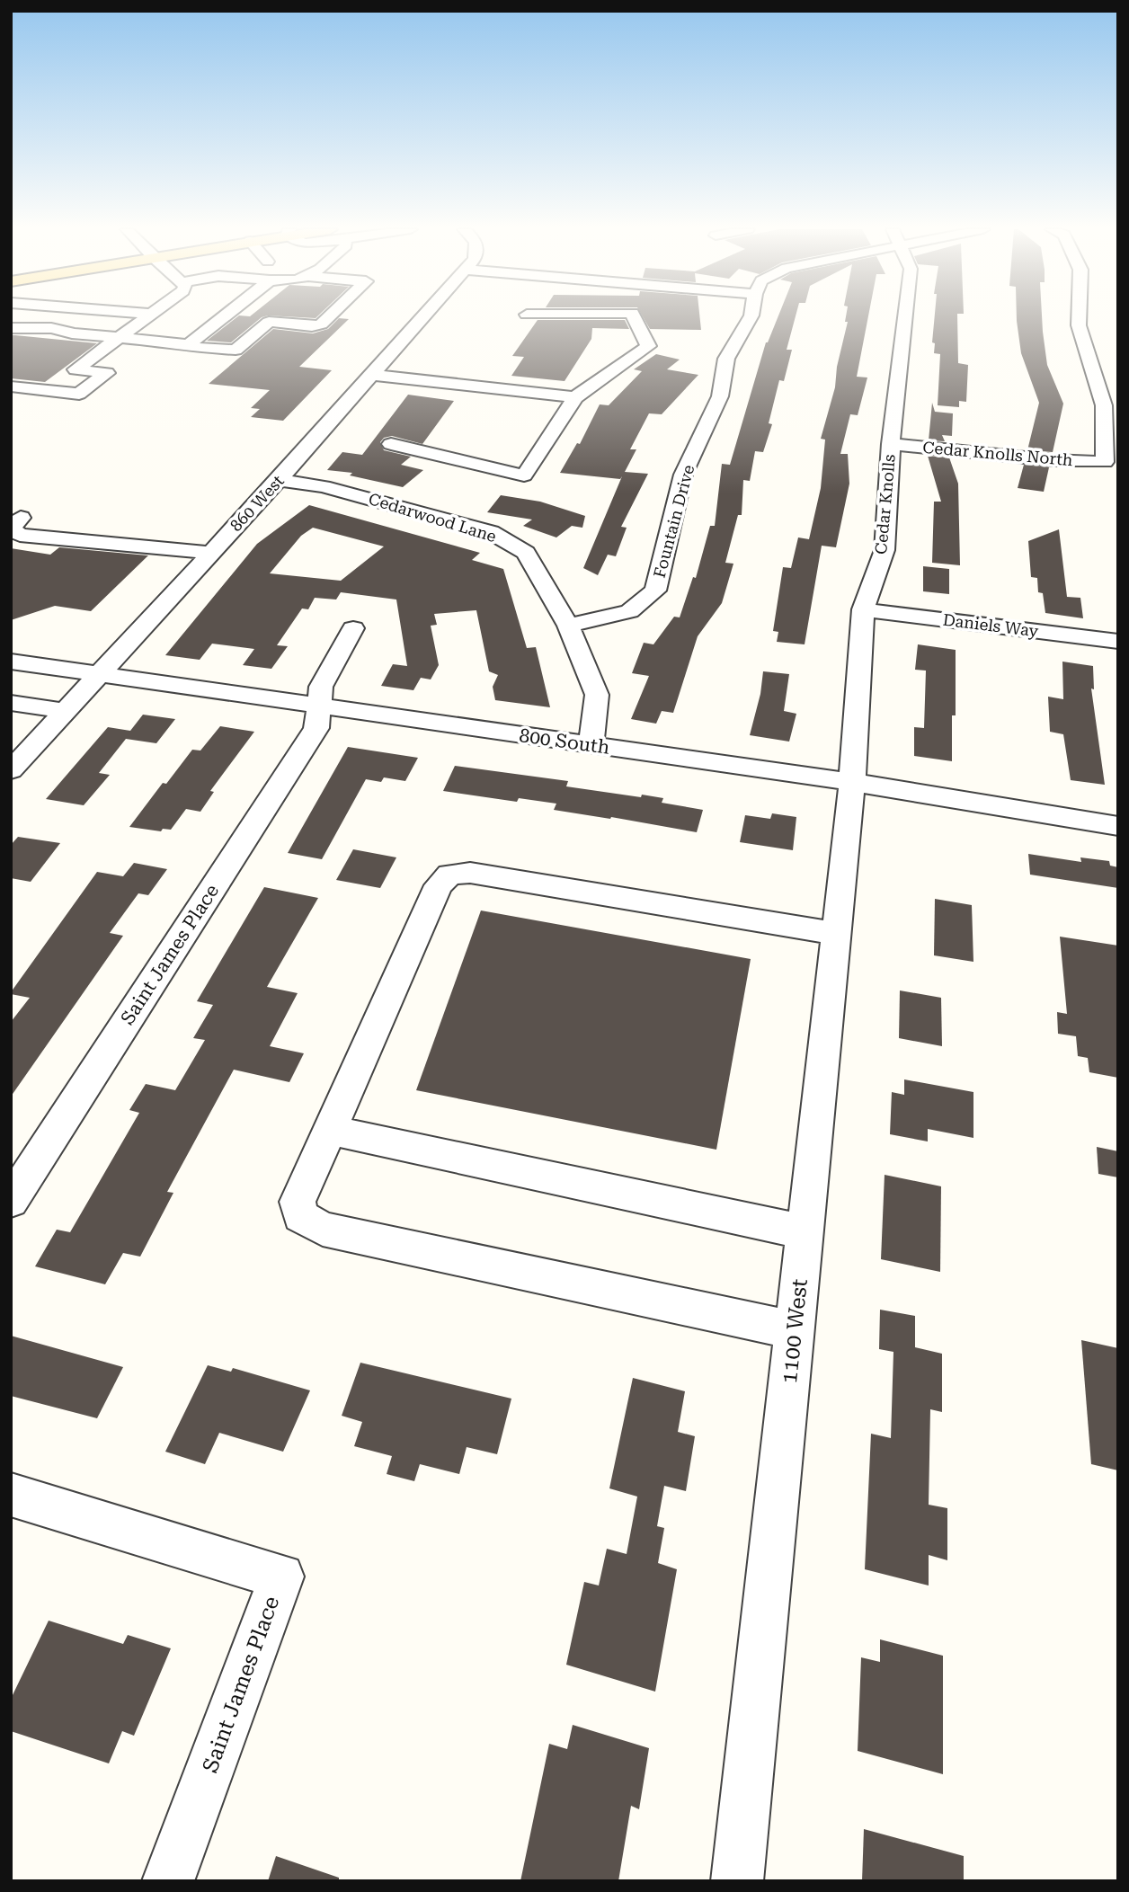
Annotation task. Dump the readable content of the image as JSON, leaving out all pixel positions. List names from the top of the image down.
{
  "streets": {
    "street": [
      "Cedar Knolls North",
      "860 West",
      "Cedar Knolls",
      "Cedarwood Lane",
      "Fountain Drive",
      "Daniels Way",
      "800 South",
      "Saint James Place",
      "1100 West"
    ]
  },
  "crossings": [
    ["Cedar Knolls North", "Cedar Knolls"],
    ["860 West", "Cedarwood Lane"],
    ["860 West", "800 South"],
    ["Cedar Knolls", "Daniels Way"],
    ["Cedar Knolls", "800 South"],
    ["Cedar Knolls", "1100 West"],
    ["Cedarwood Lane", "Fountain Drive"],
    ["Cedarwood Lane", "800 South"],
    ["800 South", "Saint James Place"],
    ["800 South", "1100 West"]
  ]
}
